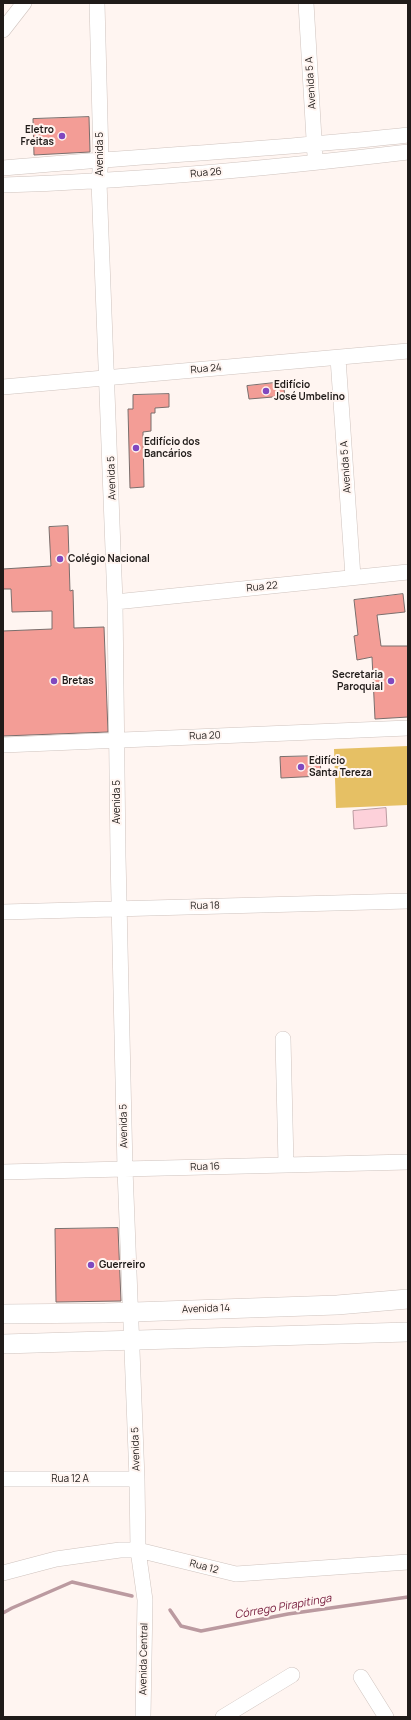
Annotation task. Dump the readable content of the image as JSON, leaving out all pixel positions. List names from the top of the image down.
{
  "streets": {
    "main road": ["Avenida 14"],
    "street": [
      "Avenida 5 A",
      "Avenida 5",
      "Rua 26",
      "Rua 24",
      "Rua 22",
      "Rua 20",
      "Rua 18",
      "Rua 16",
      "Rua 12 A",
      "Rua 12",
      "Avenida Central"
    ]
  },
  "crossings": [
    ["Avenida 5 A", "Rua 26"],
    ["Avenida 5 A", "Rua 24"],
    ["Avenida 5 A", "Rua 22"],
    ["Avenida 5", "Rua 26"],
    ["Avenida 5", "Rua 24"],
    ["Avenida 5", "Rua 22"],
    ["Avenida 5", "Rua 20"],
    ["Avenida 5", "Rua 18"],
    ["Avenida 5", "Rua 16"],
    ["Avenida 5", "Avenida 14"],
    ["Avenida 5", "Rua 12 A"],
    ["Avenida 5", "Rua 12"],
    ["Avenida 5", "Avenida Central"]
  ],
  "water": ["Córrego Pirapitinga"],
  "places": [
    "Eletro Freitas",
    "Edifício José Umbelino",
    "Edifício dos Bancários",
    "Colégio Nacional",
    "Bretas",
    "Secretaria Paroquial",
    "Edifício Santa Tereza",
    "Guerreiro"
  ]
}
